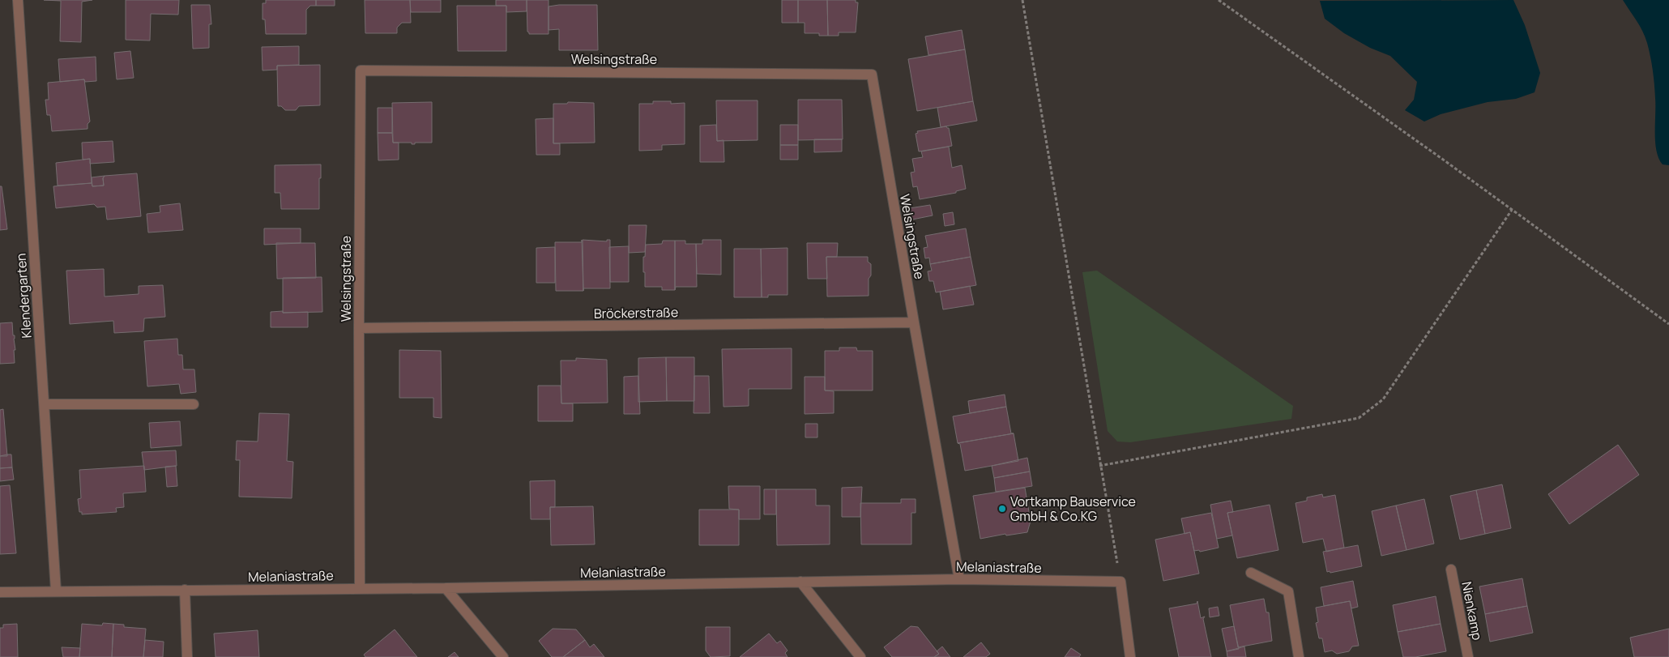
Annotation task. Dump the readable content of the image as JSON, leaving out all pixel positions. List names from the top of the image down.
{
  "streets": {
    "street": [
      "Welsingstraße",
      "Klendergarten",
      "Bröckerstraße",
      "Melaniastraße",
      "Nienkamp"
    ]
  },
  "crossings": [
    ["Welsingstraße", "Bröckerstraße"],
    ["Welsingstraße", "Melaniastraße"],
    ["Klendergarten", "Melaniastraße"]
  ],
  "places": ["Vortkamp Bauservice GmbH & Co.KG"]
}
